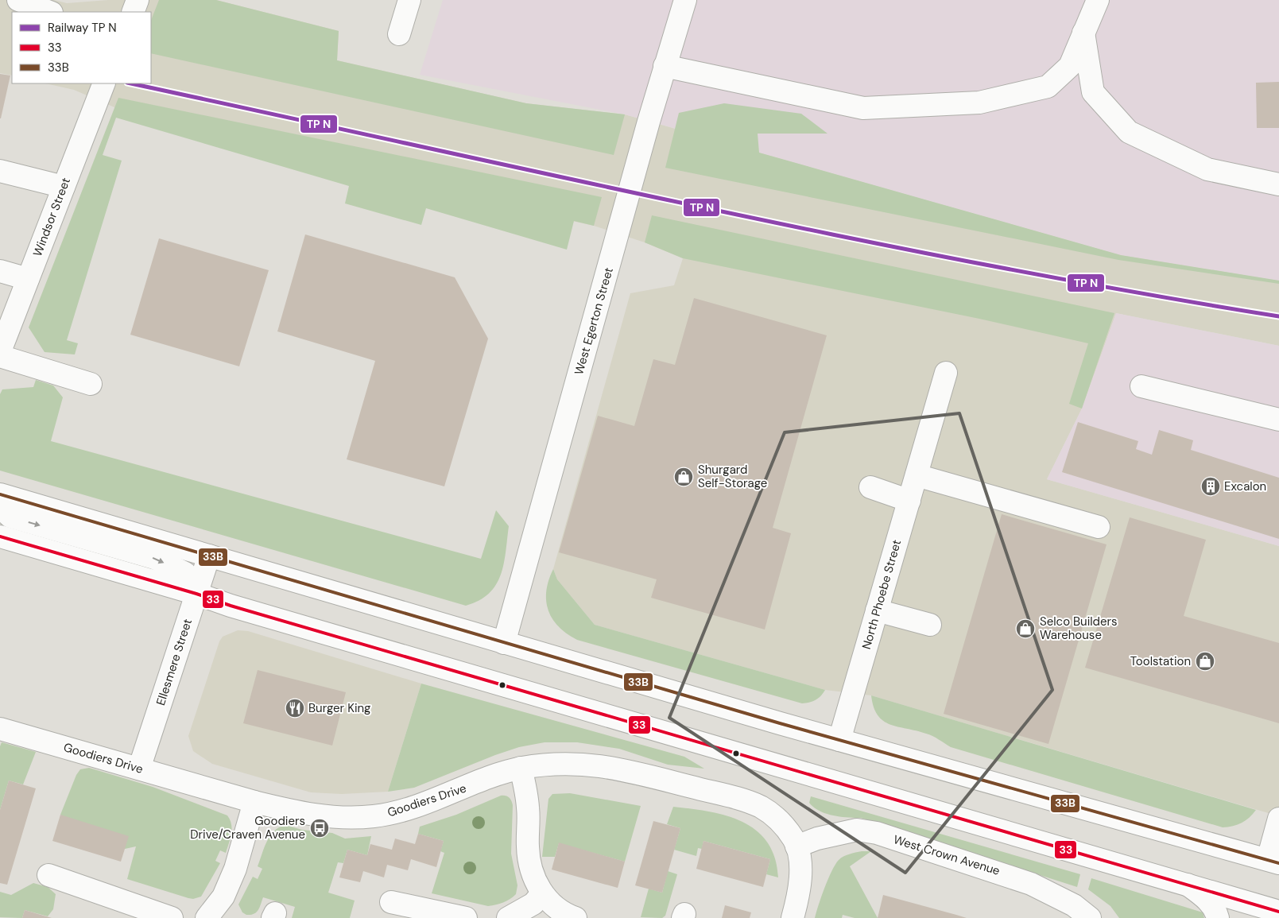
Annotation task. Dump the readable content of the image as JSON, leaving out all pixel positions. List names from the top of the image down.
{
  "streets": {
    "main road": [
      "Windsor Street",
      "West Egerton Street",
      "North Phoebe Street",
      "Ellesmere Street",
      "Goodiers Drive",
      "West Crown Avenue"
    ]
  },
  "crossings": [
    ["Ellesmere Street", "Goodiers Drive"],
    ["Goodiers Drive", "West Crown Avenue"]
  ],
  "places": {
    "shop": ["Shurgard Self-Storage", "Selco Builders Warehouse", "Toolstation"],
    "building": ["Excalon"],
    "restaurant": ["Burger King"],
    "bus stop": ["Goodiers Drive/Craven Avenue"]
  },
  "lines": ["transit line 33B", "transit line 33"],
  "legend": ["Railway TP N", "33", "33B"]
}
